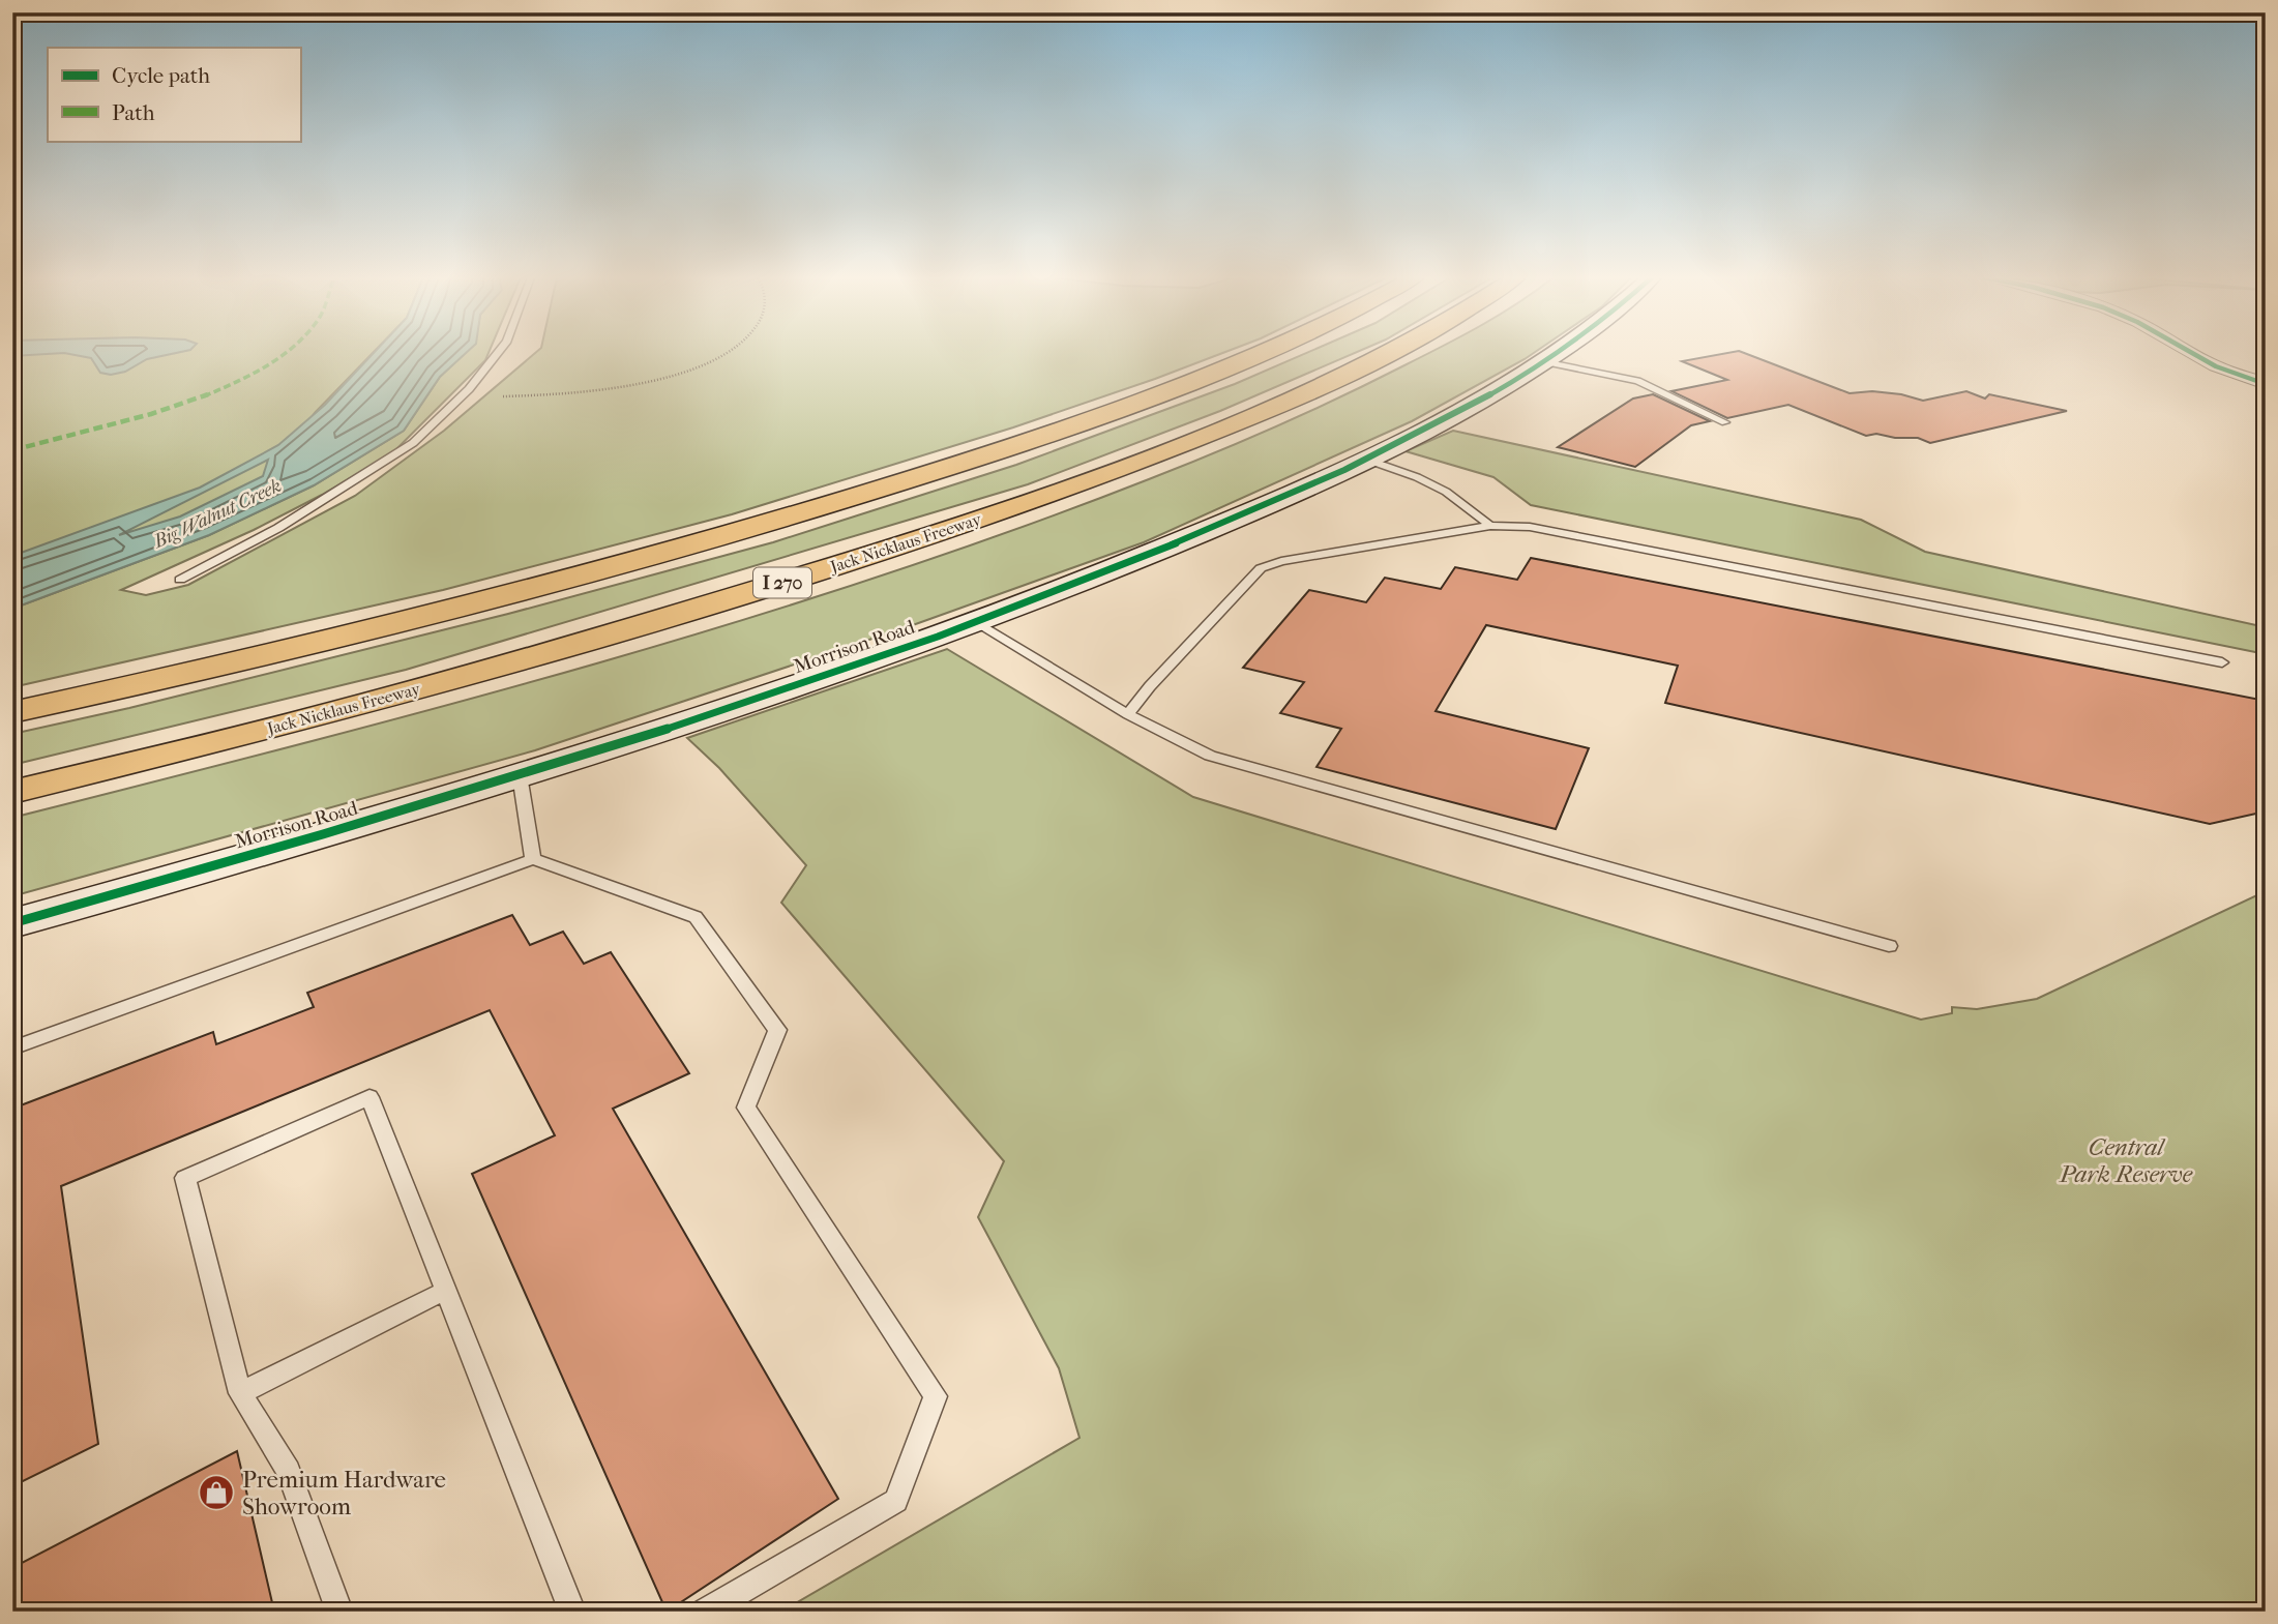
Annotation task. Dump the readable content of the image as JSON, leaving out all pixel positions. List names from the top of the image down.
{
  "streets": {
    "highway": ["Jack Nicklaus Freeway", "I 270"],
    "street": ["Morrison Road"]
  },
  "water": ["Big Walnut Creek"],
  "parks": ["Central Park Reserve"],
  "places": {
    "shop": ["Premium Hardware Showroom"]
  },
  "legend": ["Cycle path", "Path"]
}
